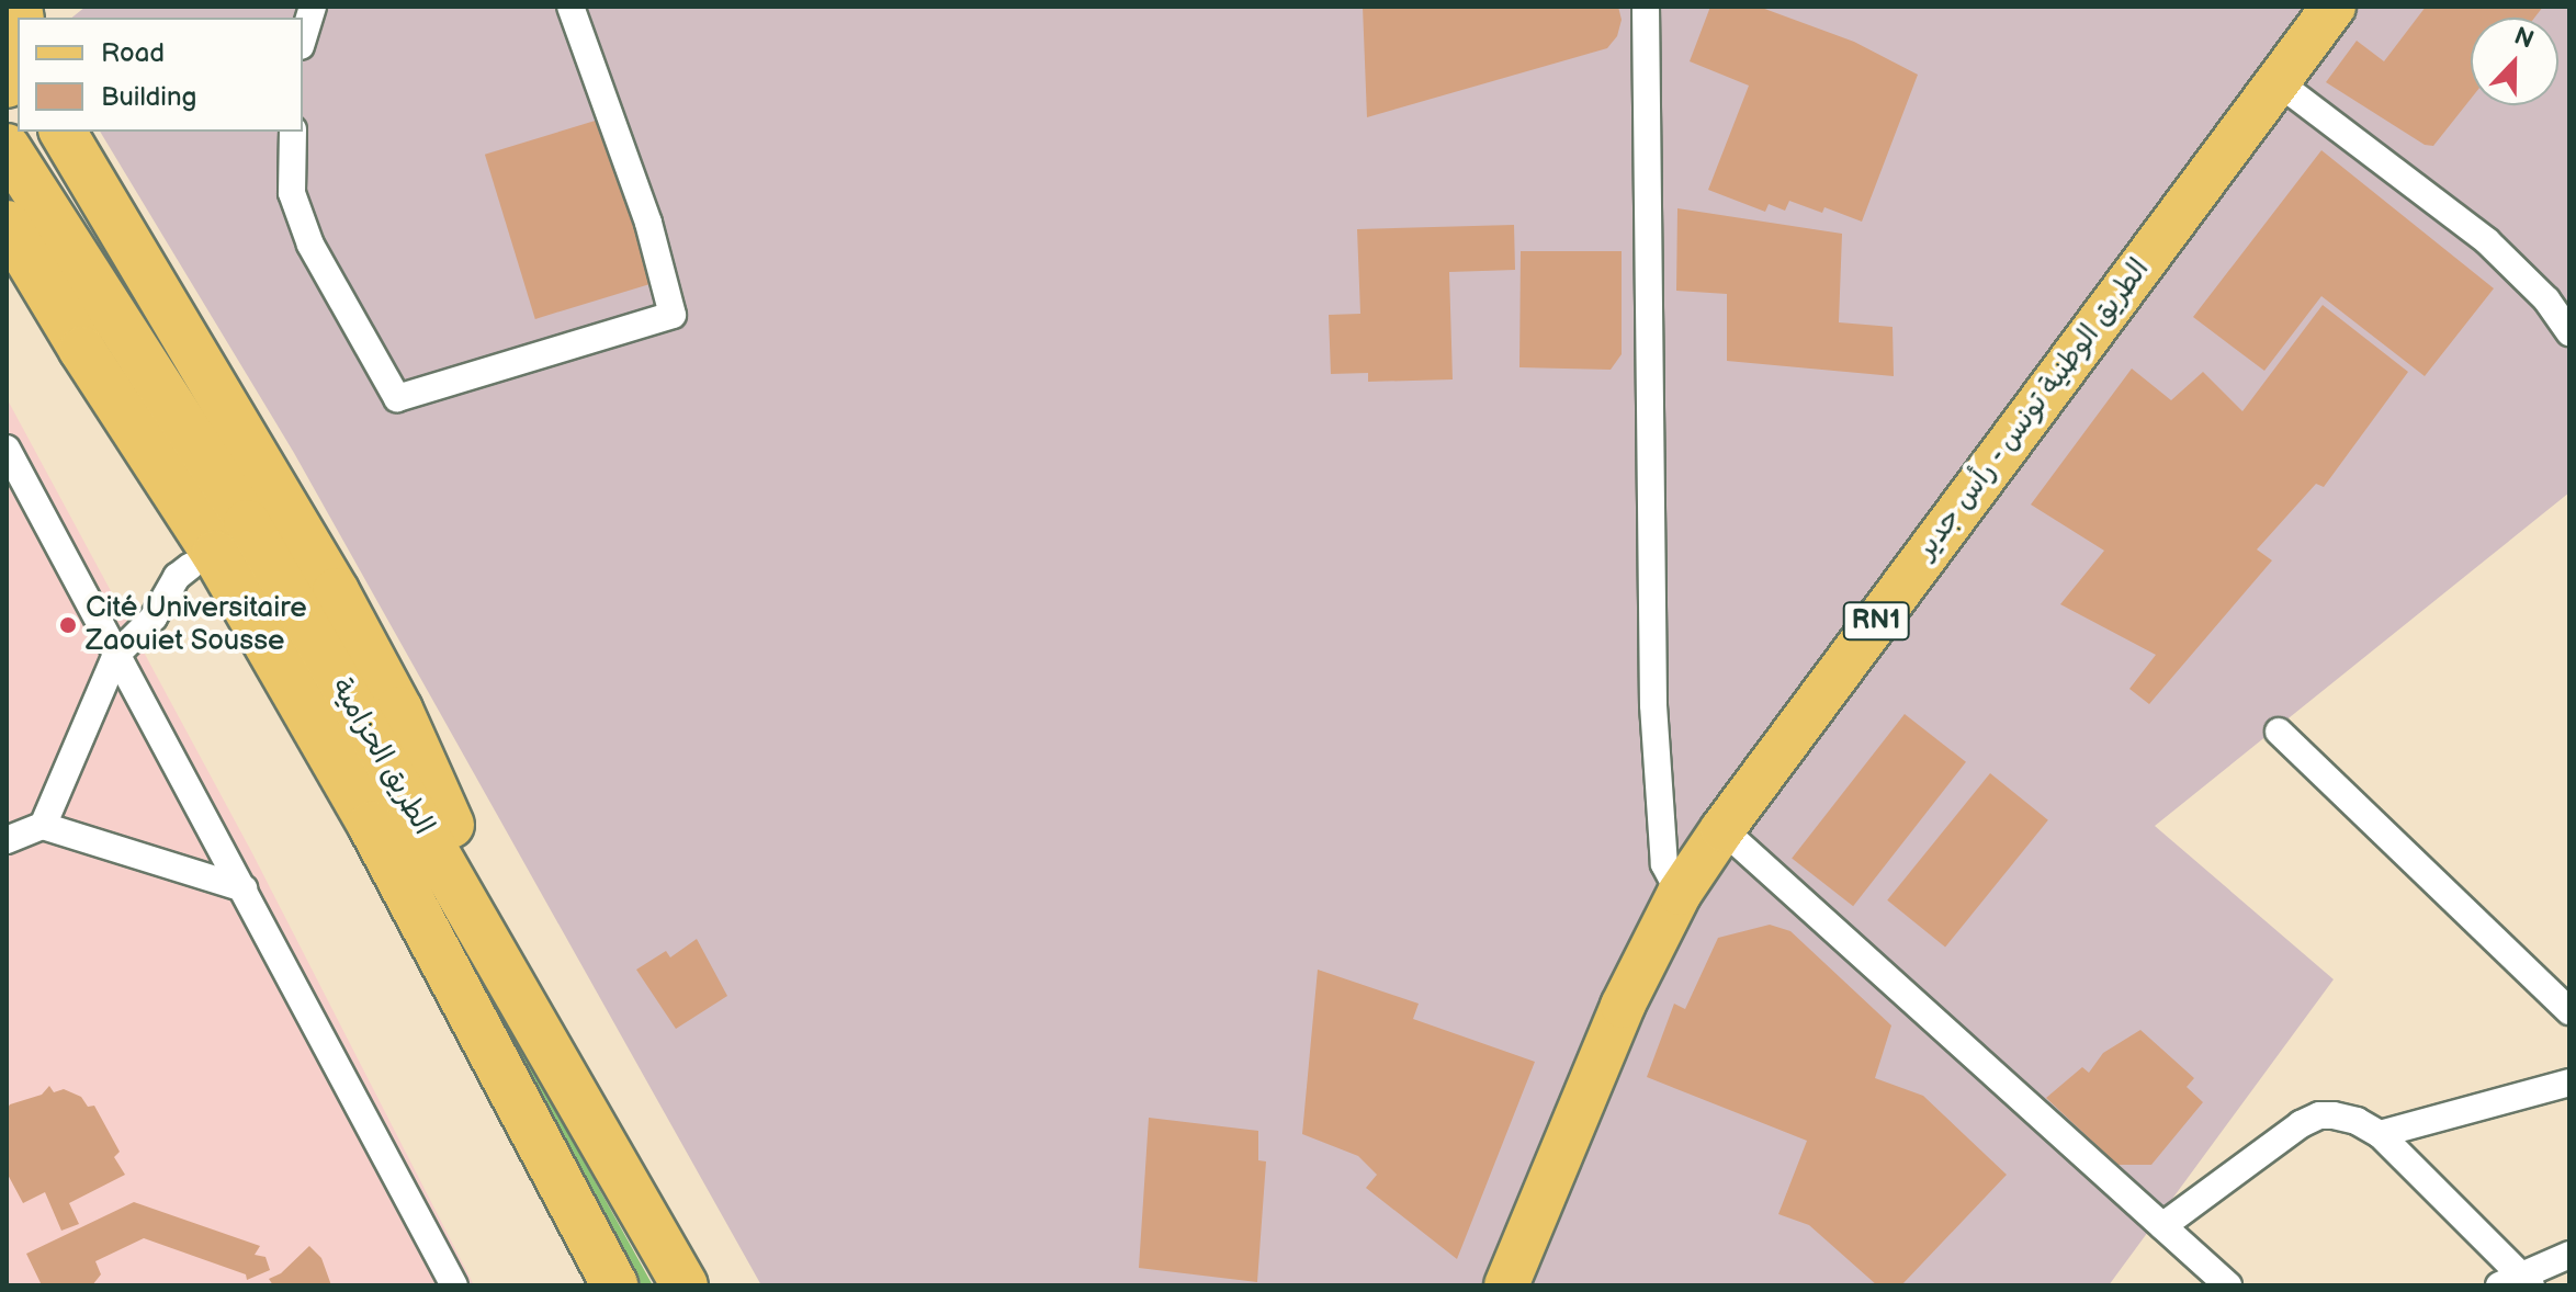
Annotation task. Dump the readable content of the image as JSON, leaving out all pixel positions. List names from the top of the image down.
{
  "streets": {
    "highway": ["الطريق الحزامية"],
    "main road": ["الطريق الوطنية تونس - رأس جدير", "RN1"]
  },
  "places": ["Cité Universitaire Zaouiet Sousse"],
  "legend": ["Road", "Building"],
  "north": "top"
}
